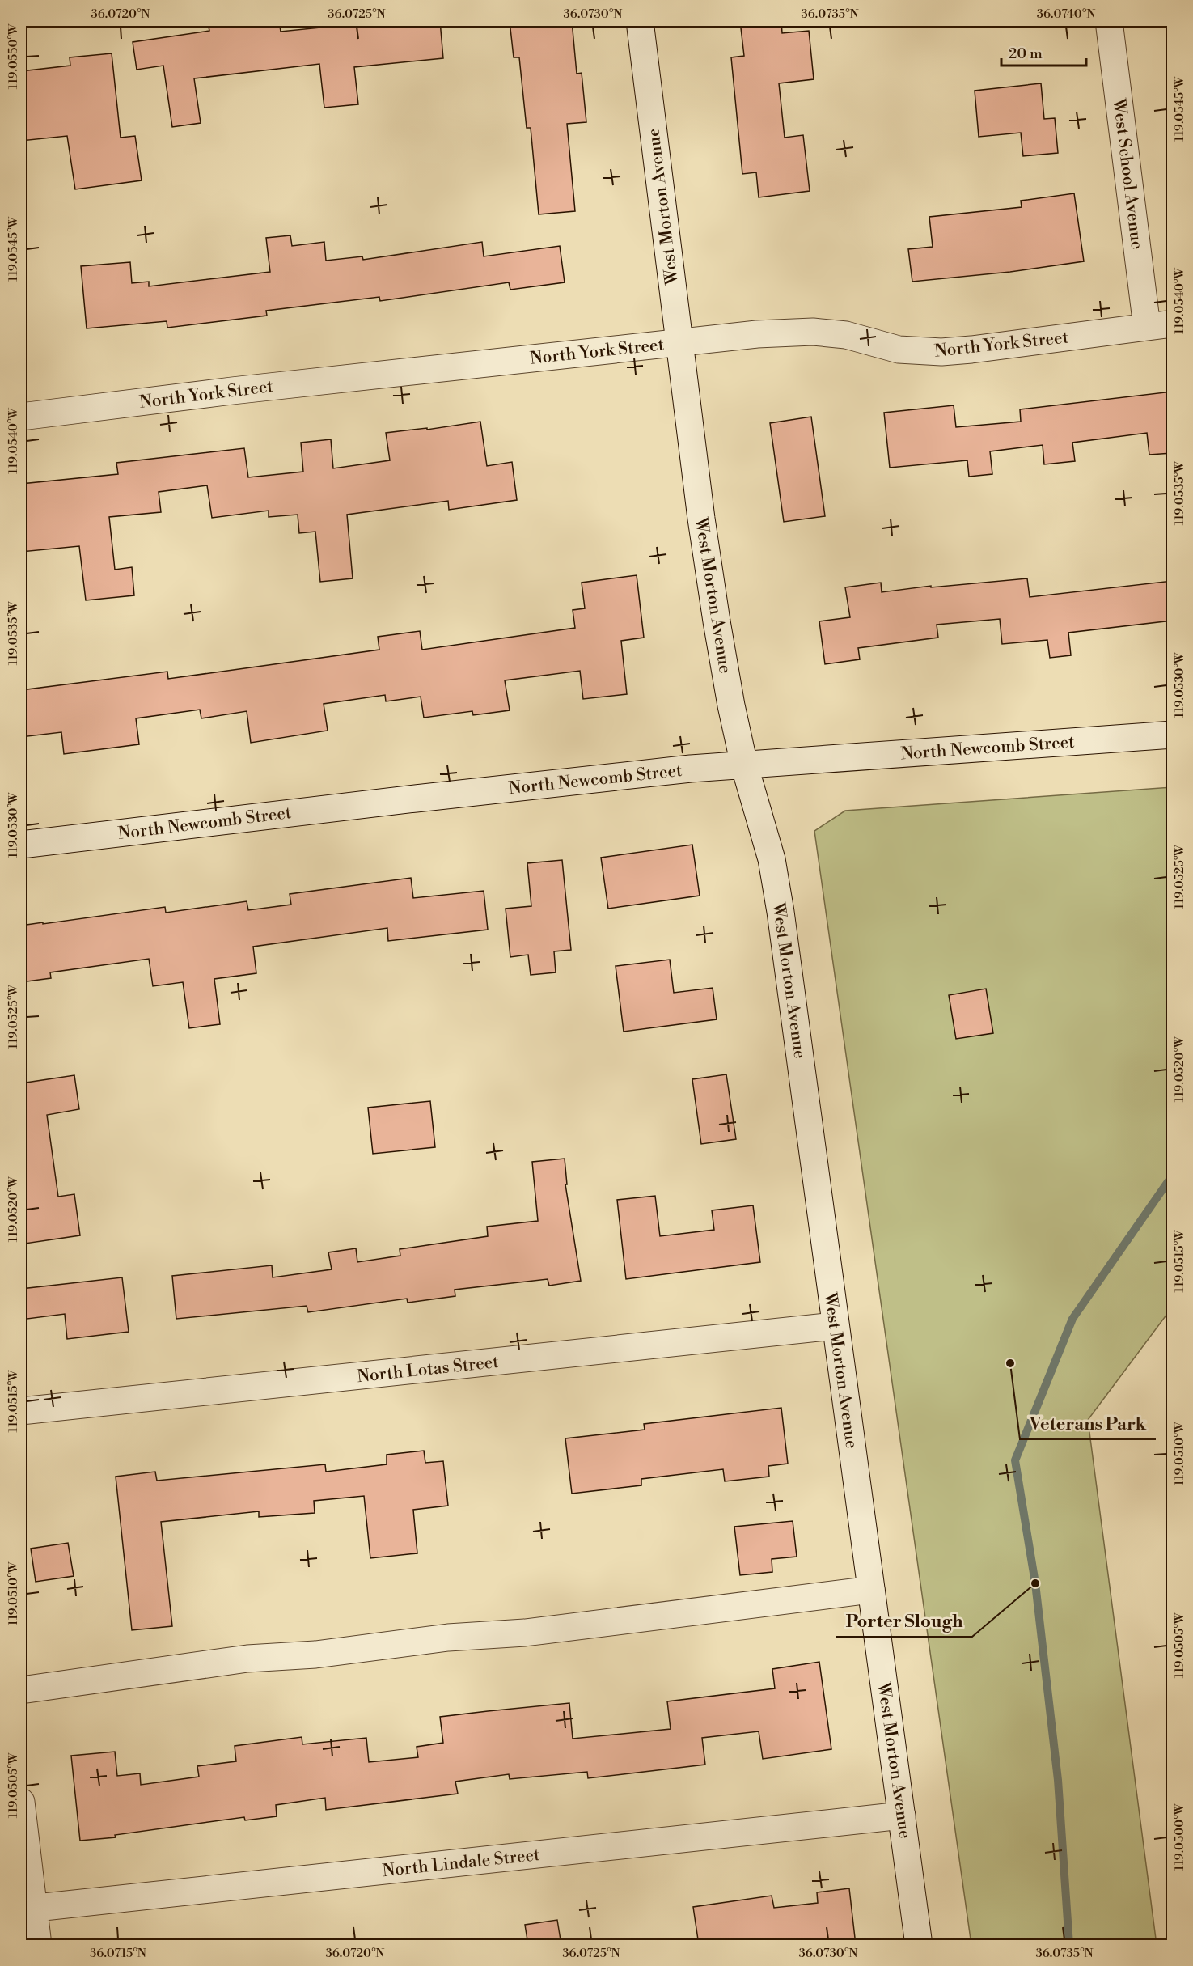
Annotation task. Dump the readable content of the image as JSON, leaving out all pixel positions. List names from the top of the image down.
{
  "streets": {
    "street": [
      "West School Avenue",
      "West Morton Avenue",
      "North York Street",
      "North Newcomb Street",
      "North Lotas Street",
      "North Lindale Street"
    ]
  },
  "crossings": [
    ["West School Avenue", "North York Street"],
    ["West Morton Avenue", "North York Street"],
    ["West Morton Avenue", "North Newcomb Street"],
    ["West Morton Avenue", "North Lotas Street"],
    ["West Morton Avenue", "North Lindale Street"]
  ],
  "places": ["Veterans Park", "Porter Slough"],
  "scale_bar": "20 m",
  "coordinates": [
    "36.0720°N",
    "36.0725°N",
    "36.0730°N",
    "36.0735°N",
    "36.0740°N",
    "119.0550°W",
    "119.0545°W",
    "119.0540°W",
    "119.0535°W",
    "119.0530°W",
    "119.0525°W",
    "119.0520°W",
    "119.0515°W",
    "119.0510°W",
    "119.0505°W",
    "119.0500°W",
    "36.0715°N"
  ]
}
